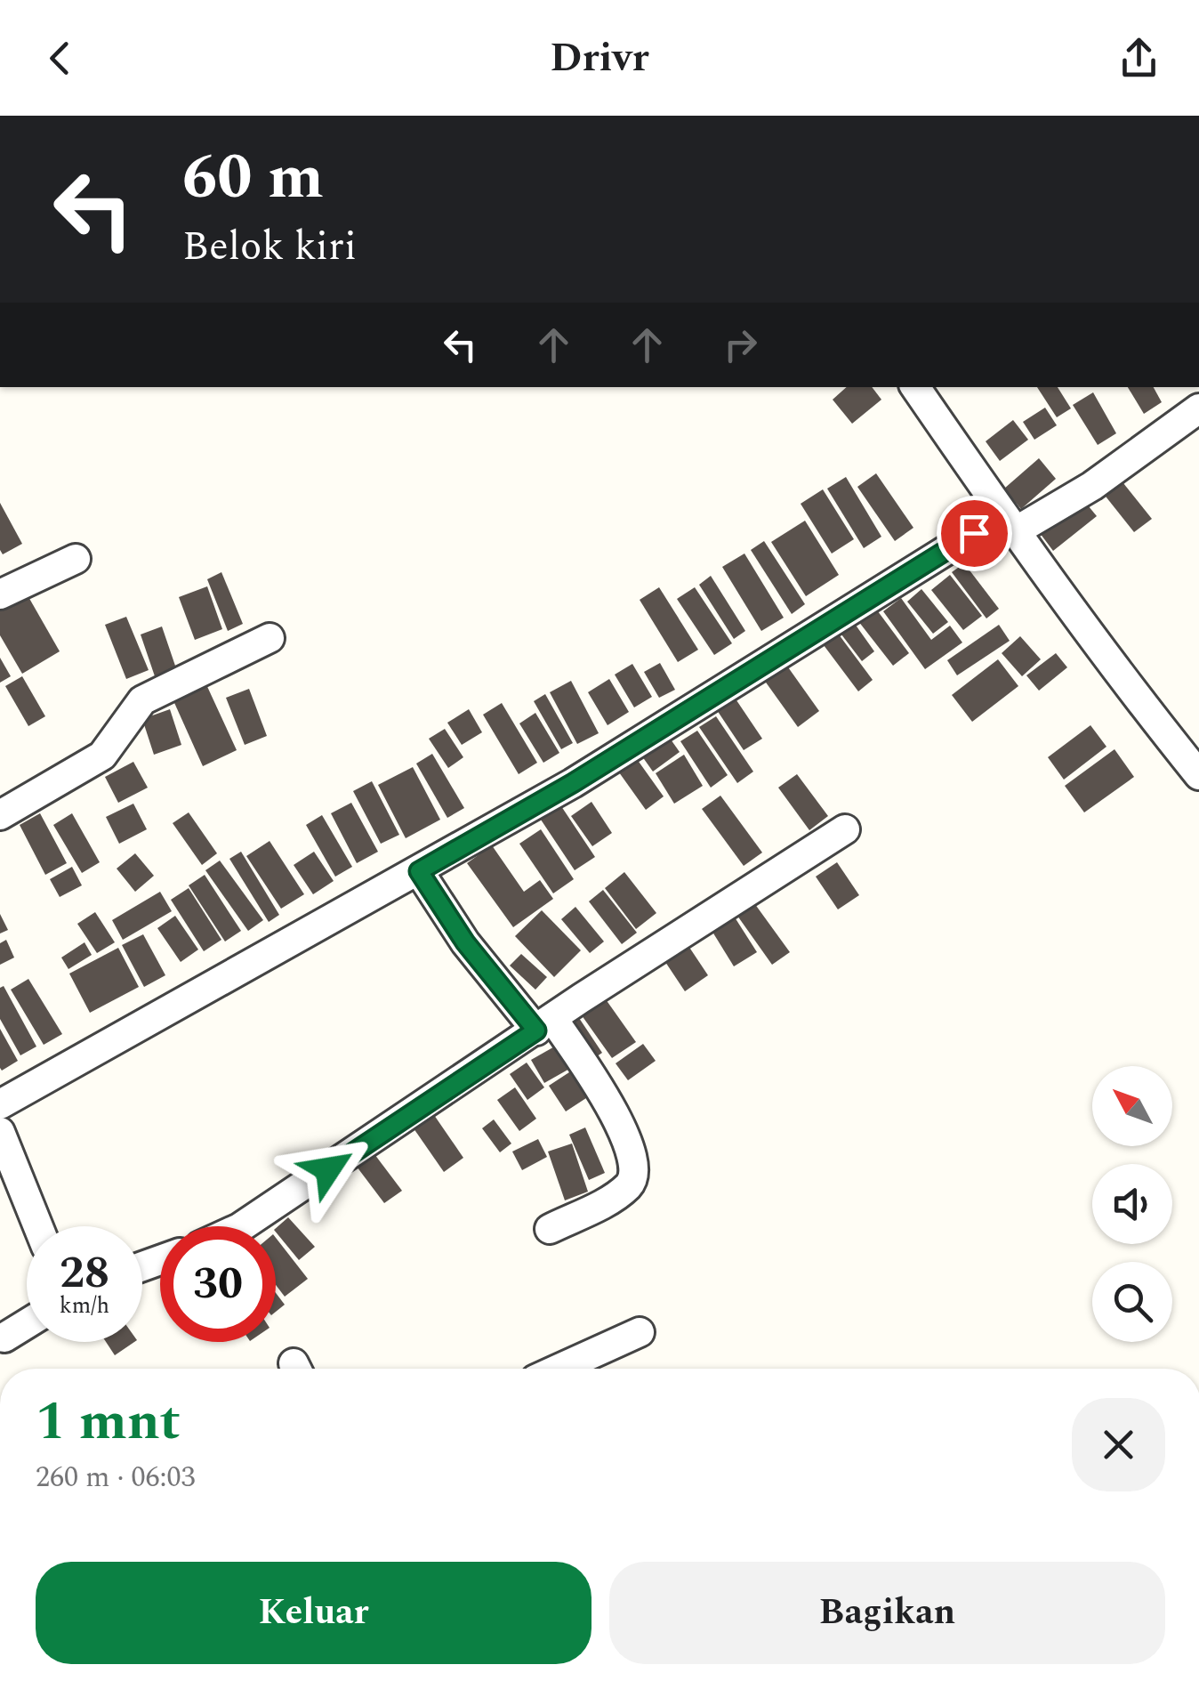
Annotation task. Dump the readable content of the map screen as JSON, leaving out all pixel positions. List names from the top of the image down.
{
  "north": "top left",
  "page": {
    "header": "Drivr",
    "turn": ["60 m", "Belok kiri"],
    "speed": "28 km/h",
    "limit": "30",
    "heading": ["1 mnt", "260 m · 06:03"],
    "buttons": ["Keluar", "Bagikan"]
  }
}
